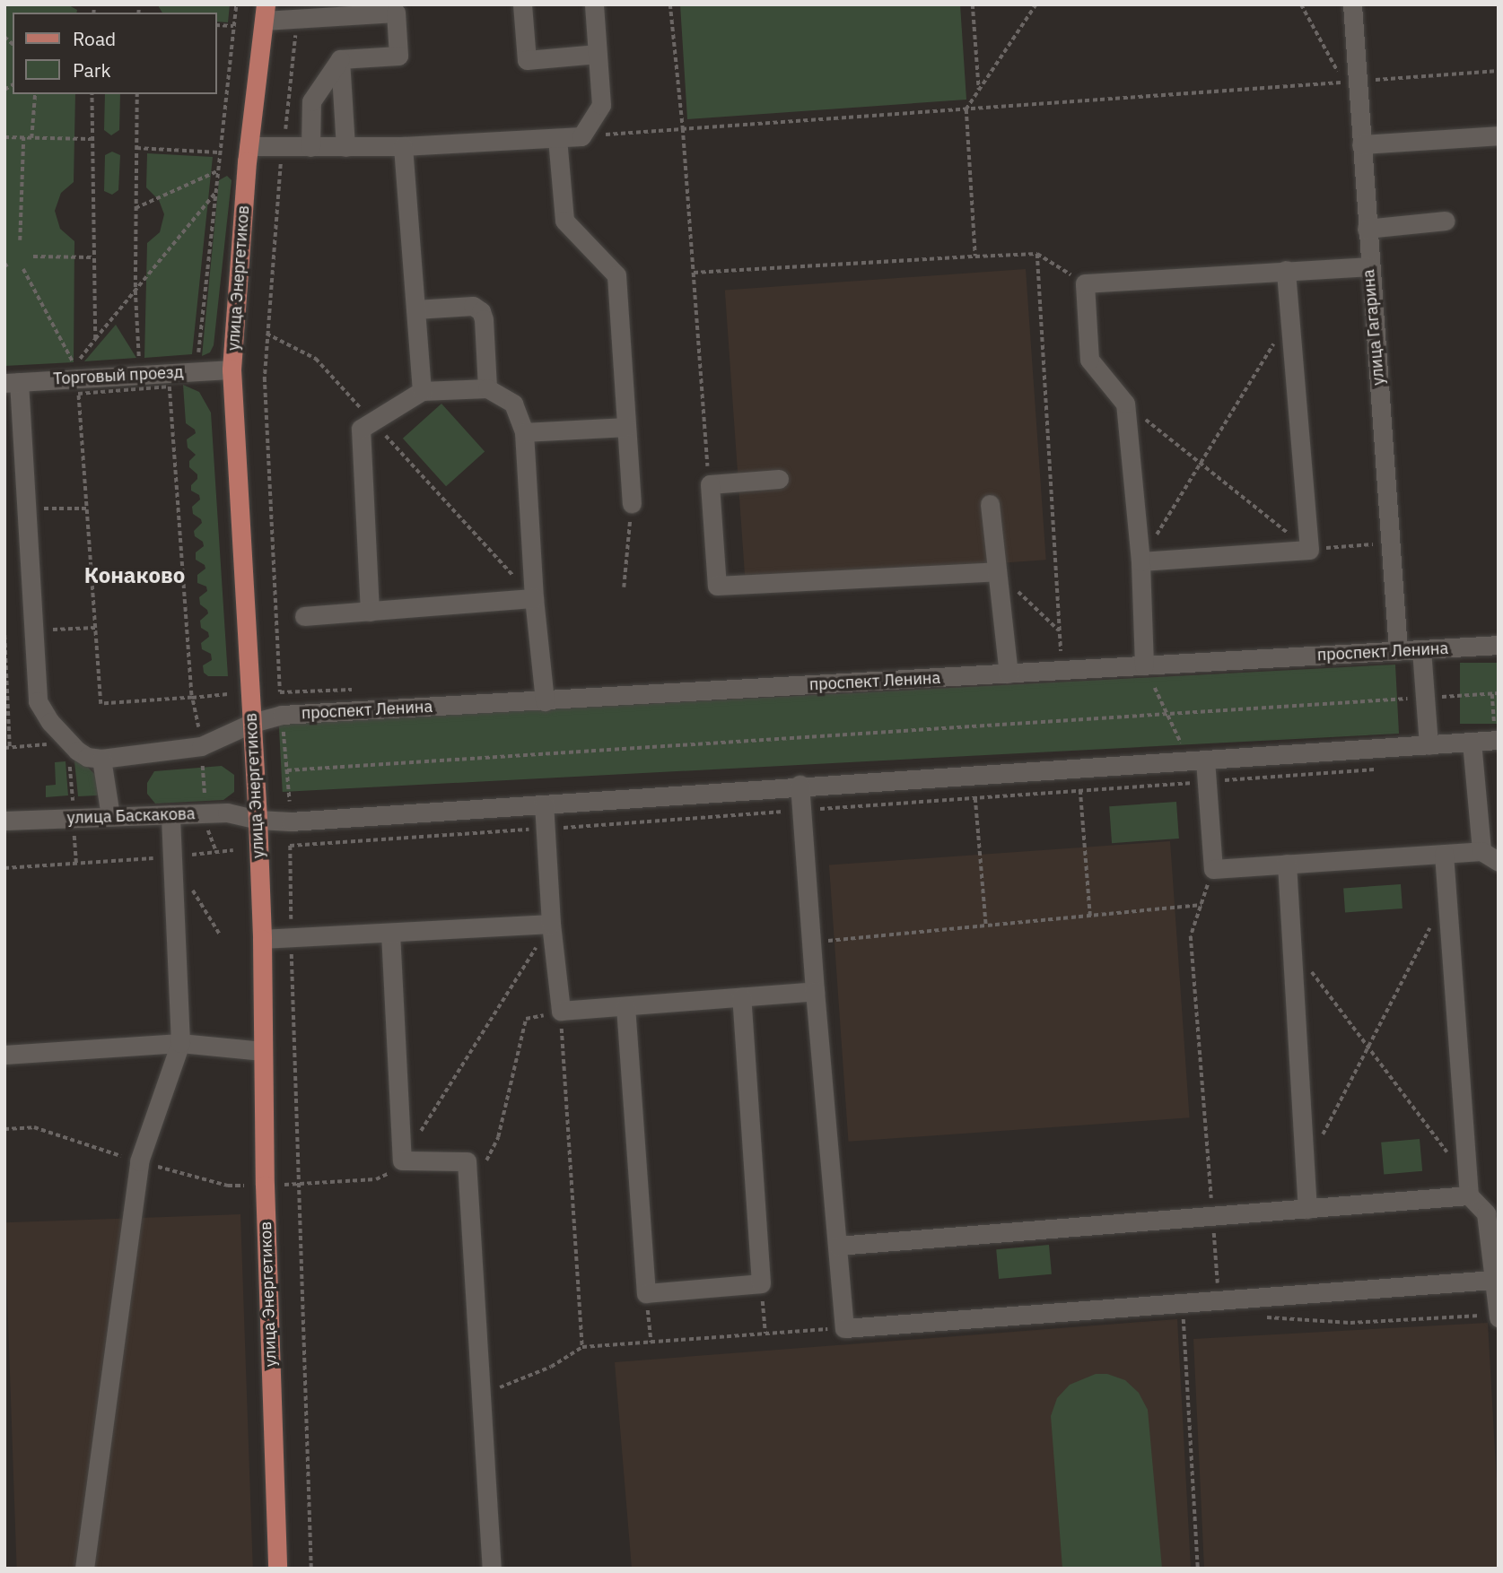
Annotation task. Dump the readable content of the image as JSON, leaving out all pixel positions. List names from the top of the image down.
{
  "streets": {
    "main road": ["улица Энергетиков"],
    "street": [
      "улица Гагарина",
      "Торговый проезд",
      "проспект Ленина",
      "улица Баскакова"
    ]
  },
  "crossings": [
    ["улица Энергетиков", "Торговый проезд"],
    ["улица Энергетиков", "проспект Ленина"],
    ["улица Энергетиков", "улица Баскакова"],
    ["улица Гагарина", "проспект Ленина"]
  ],
  "districts": ["Конаково"],
  "legend": ["Road", "Park"]
}
